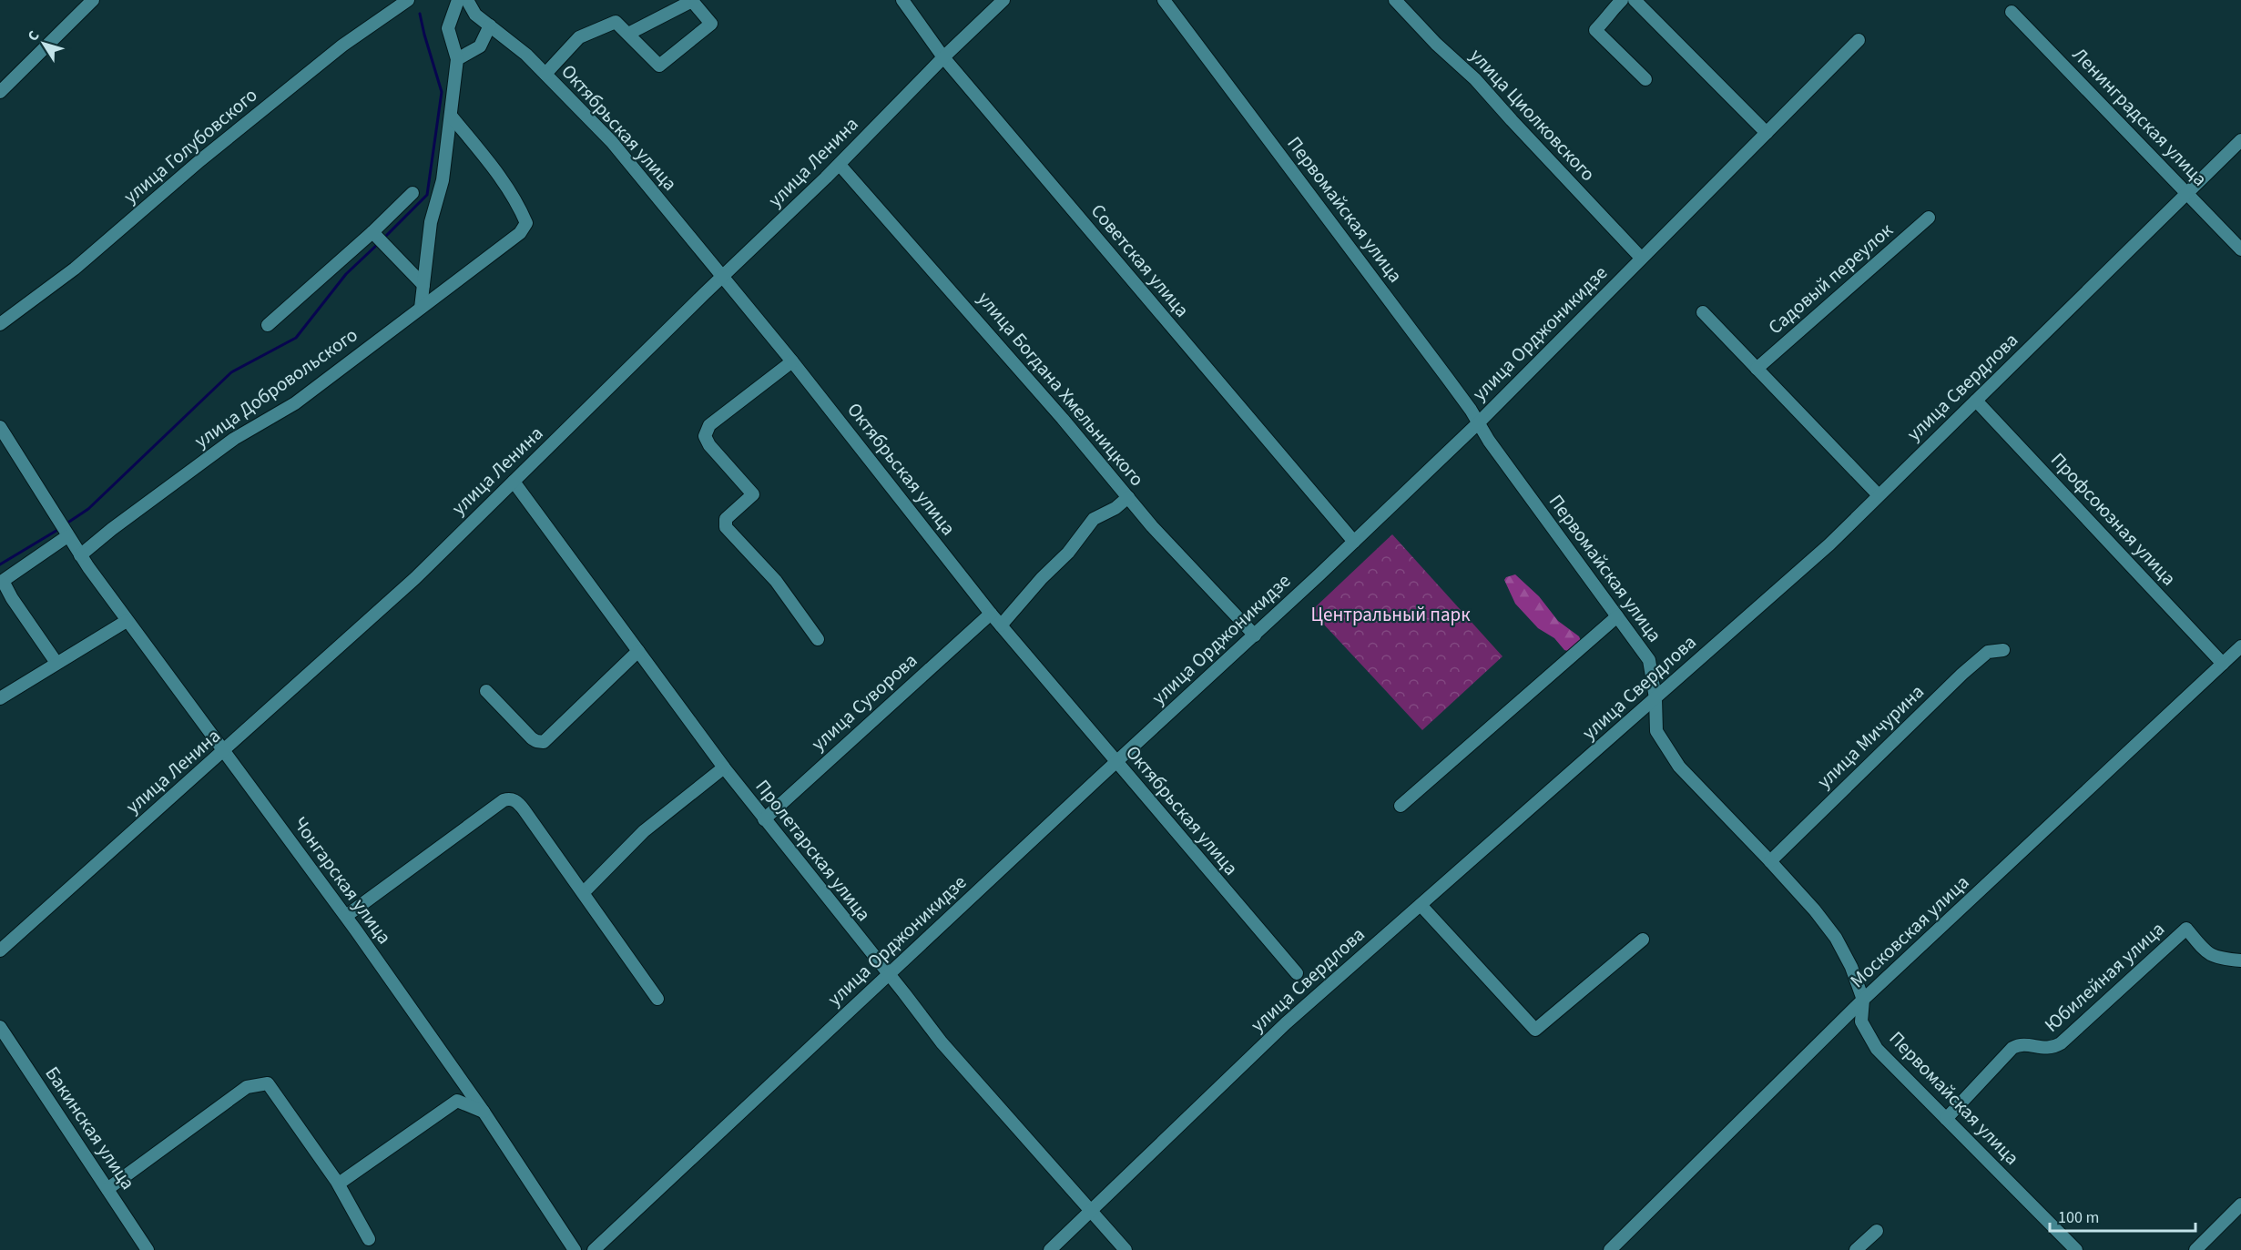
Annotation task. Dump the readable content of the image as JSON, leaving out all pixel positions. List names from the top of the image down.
{
  "streets": {
    "street": [
      "улица Циолковского",
      "Ленинградская улица",
      "Октябрьская улица",
      "улица Голубовского",
      "улица Ленина",
      "Первомайская улица",
      "Советская улица",
      "Садовый переулок",
      "улица Орджоникидзе",
      "улица Свердлова",
      "улица Добровольского",
      "улица Богдана Хмельницкого",
      "Профсоюзная улица",
      "улица Суворова",
      "улица Мичурина",
      "Пролетарская улица",
      "Чонгарская улица",
      "Московская улица",
      "Юбилейная улица",
      "Бакинская улица"
    ]
  },
  "crossings": [
    ["улица Циолковского", "улица Орджоникидзе"],
    ["Ленинградская улица", "улица Свердлова"],
    ["Октябрьская улица", "улица Ленина"],
    ["Октябрьская улица", "улица Орджоникидзе"],
    ["Октябрьская улица", "улица Суворова"],
    ["улица Ленина", "Советская улица"],
    ["улица Ленина", "улица Богдана Хмельницкого"],
    ["улица Ленина", "Пролетарская улица"],
    ["улица Ленина", "Чонгарская улица"],
    ["Первомайская улица", "улица Орджоникидзе"],
    ["Первомайская улица", "улица Свердлова"],
    ["Первомайская улица", "улица Мичурина"],
    ["Первомайская улица", "Московская улица"],
    ["Первомайская улица", "Юбилейная улица"],
    ["Советская улица", "улица Орджоникидзе"],
    ["улица Орджоникидзе", "улица Богдана Хмельницкого"],
    ["улица Орджоникидзе", "Пролетарская улица"],
    ["улица Свердлова", "Профсоюзная улица"],
    ["улица Свердлова", "Пролетарская улица"],
    ["улица Добровольского", "Чонгарская улица"],
    ["Профсоюзная улица", "Московская улица"],
    ["улица Суворова", "Пролетарская улица"]
  ],
  "parks": ["Центральный парк"],
  "scale_bar": "100 m",
  "north": "top left"
}
